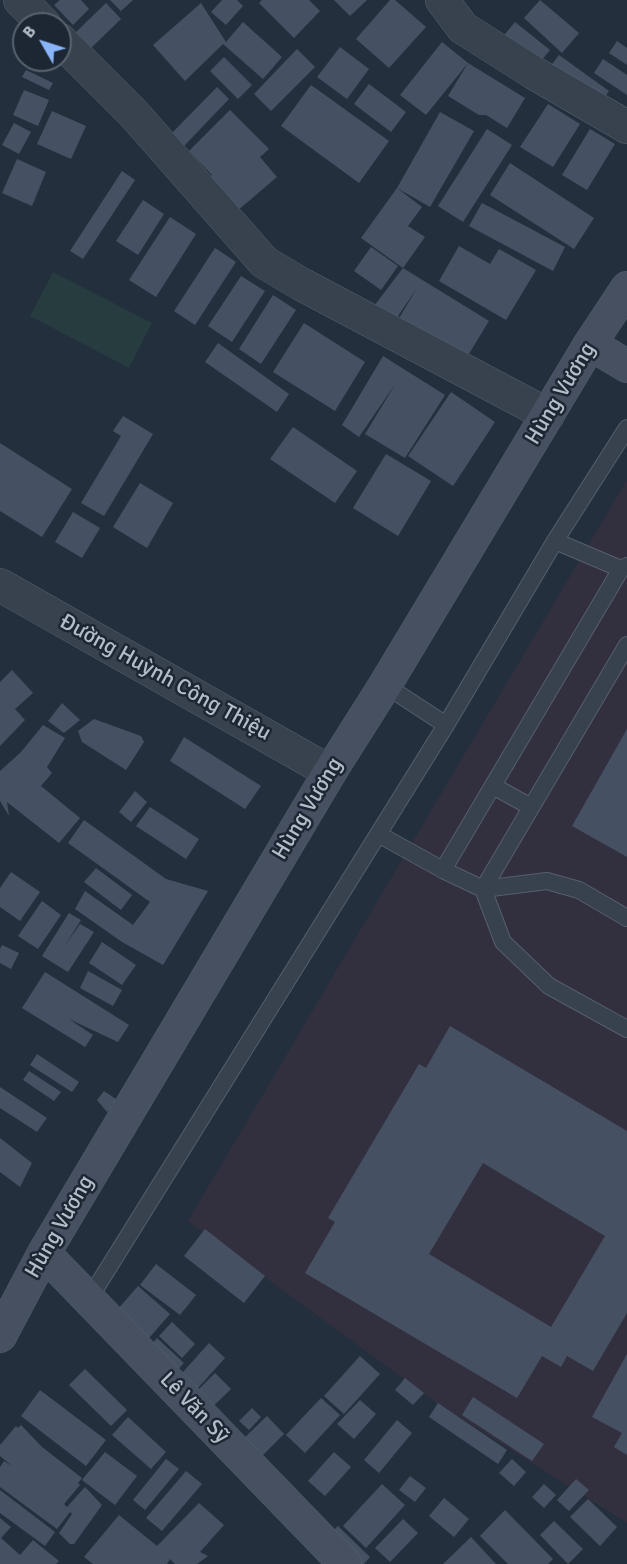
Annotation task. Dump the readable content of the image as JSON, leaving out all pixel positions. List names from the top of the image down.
{
  "streets": {
    "main road": ["Hùng Vương", "Lê Văn Sỹ"],
    "street": ["Đường Huỳnh Công Thiệu"]
  },
  "crossings": [
    ["Hùng Vương", "Đường Huỳnh Công Thiệu"],
    ["Hùng Vương", "Lê Văn Sỹ"]
  ],
  "north": "top left"
}
